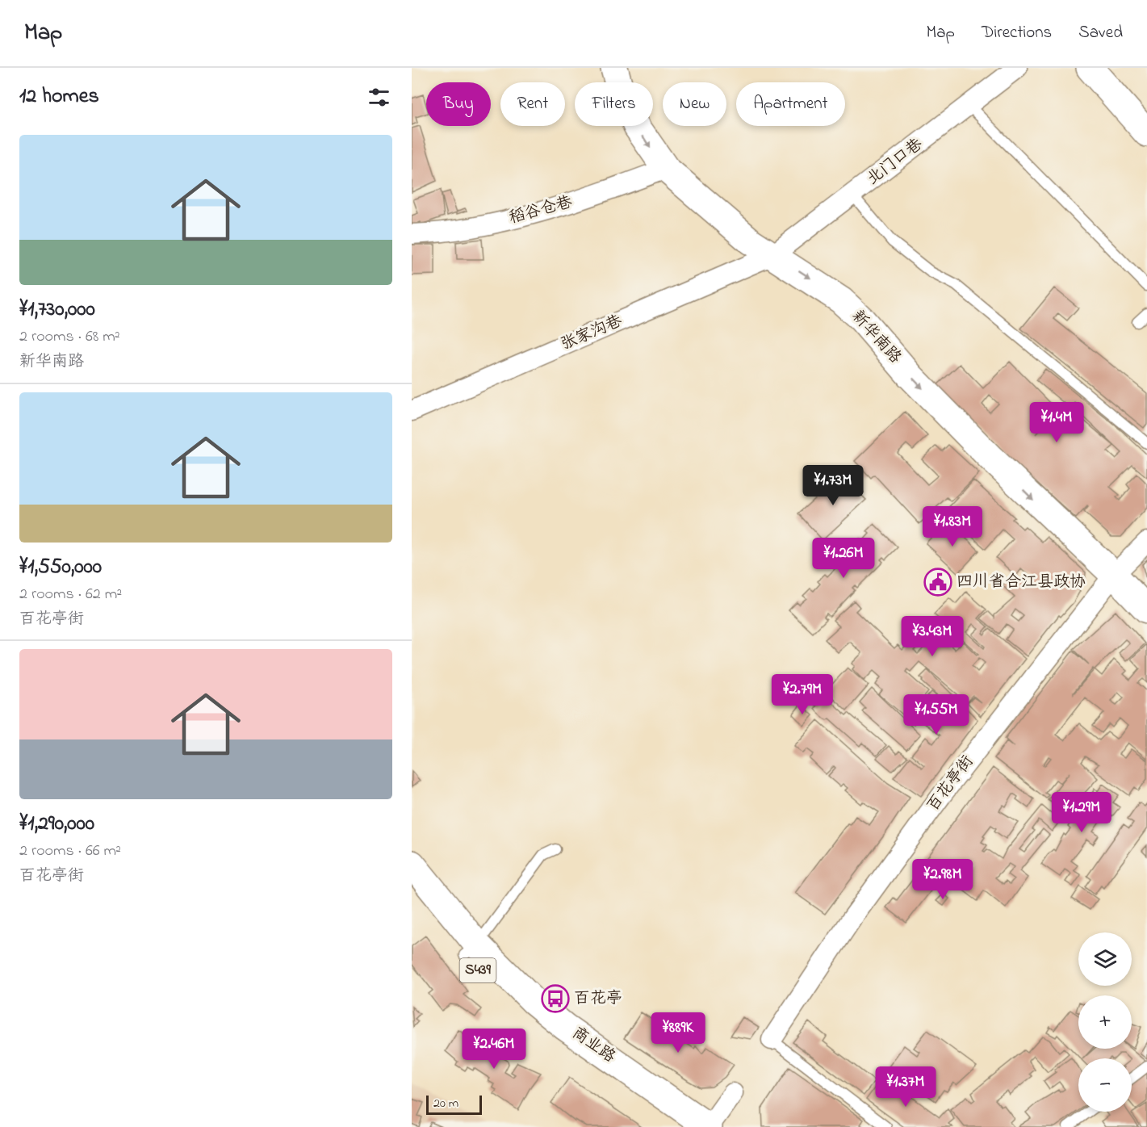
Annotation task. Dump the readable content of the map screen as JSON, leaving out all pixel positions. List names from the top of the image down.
{
  "streets": {
    "main road": ["新华南路", "S439", "商业路"],
    "street": [
      "北门口巷",
      "稻谷仓巷",
      "张家沟巷",
      "百花亭街"
    ]
  },
  "crossings": [
    ["北门口巷", "张家沟巷"],
    ["北门口巷", "新华南路"],
    ["稻谷仓巷", "新华南路"],
    ["张家沟巷", "新华南路"],
    ["新华南路", "百花亭街"]
  ],
  "one_way": ["新华南路"],
  "places": {
    "public building": ["四川省合江县政协"],
    "bus stop": ["百花亭"]
  },
  "scale_bar": "20 m",
  "page": {
    "header": "Map",
    "nav": ["Map", "Directions", "Saved"],
    "heading": "12 homes",
    "chip": [
      "Buy",
      "Rent",
      "Filters",
      "New",
      "Apartment"
    ],
    "list": [
      {
        "name": "¥1,730,000",
        "note": "2 rooms · 68 m² · 新华南路"
      },
      {
        "name": "¥1,550,000",
        "note": "2 rooms · 62 m² · 百花亭街"
      },
      {
        "name": "¥1,290,000",
        "note": "2 rooms · 66 m² · 百花亭街"
      }
    ],
    "price": [
      "¥1.4M",
      "¥1.73M",
      "¥1.83M",
      "¥1.26M",
      "¥3.43M",
      "¥2.79M",
      "¥1.55M",
      "¥1.29M",
      "¥2.98M",
      "¥889K",
      "¥2.46M",
      "¥1.37M"
    ],
    "map_buttons": ["+", "−"],
    "scale": "20 m"
  }
}
